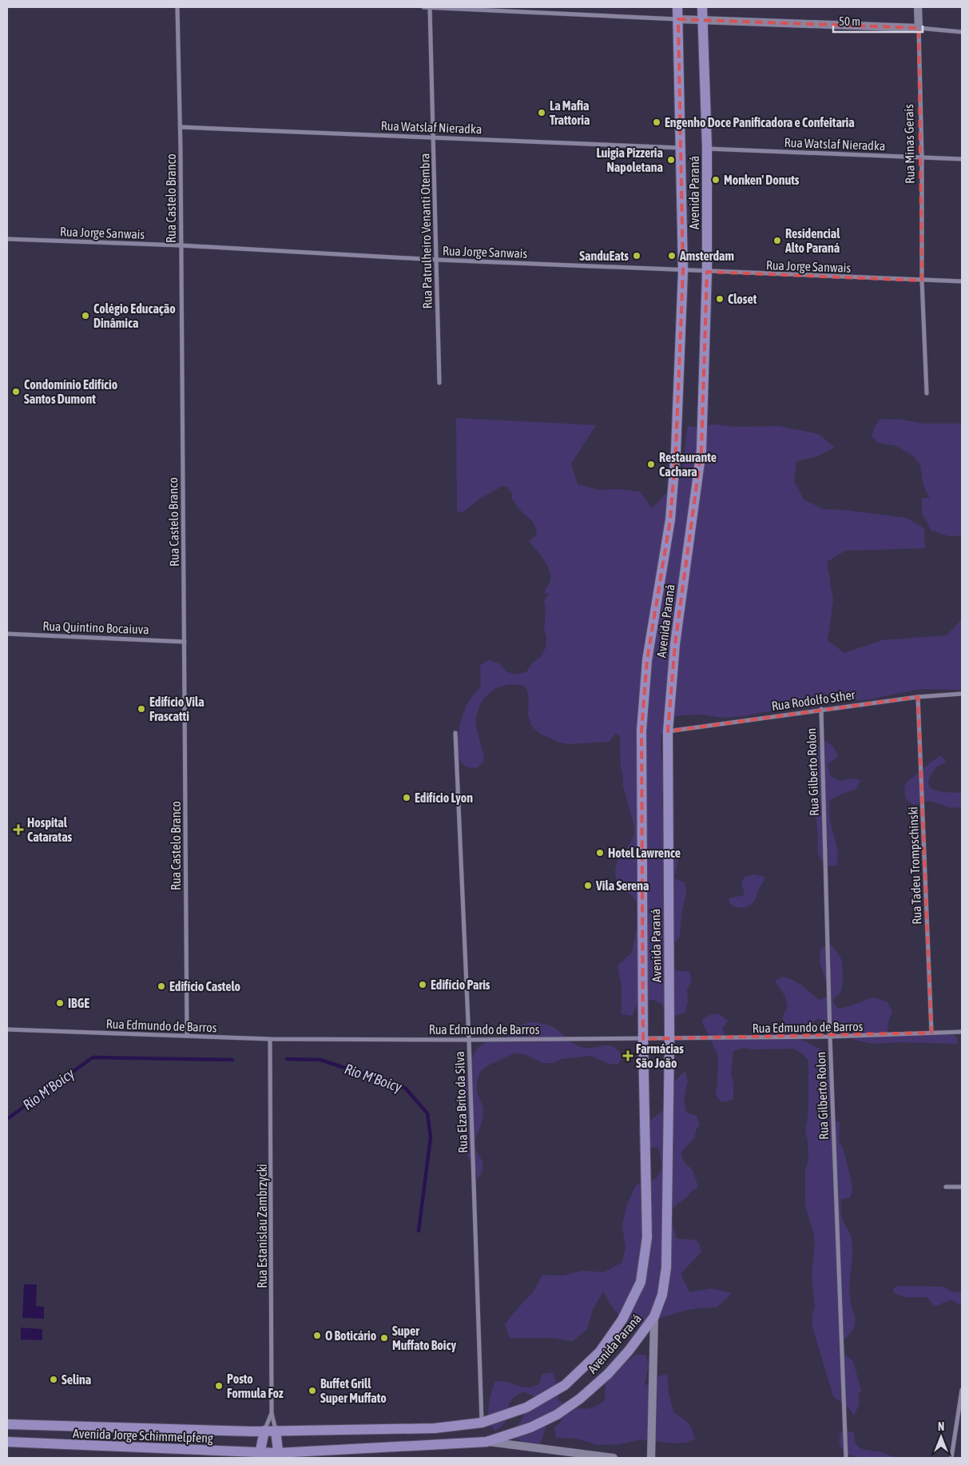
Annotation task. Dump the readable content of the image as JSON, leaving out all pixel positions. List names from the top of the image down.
{
  "streets": {
    "main road": ["Rua Minas Gerais", "Avenida Paraná", "Avenida Jorge Schimmelpfeng"],
    "street": [
      "Rua Watslaf Nieradka",
      "Rua Castelo Branco",
      "Rua Patrulheiro Venanti Otembra",
      "Rua Jorge Sanwais",
      "Rua Quintino Bocaiuva",
      "Rua Rodolfo Sther",
      "Rua Gilberto Rolon",
      "Rua Tadeu Trompschinski",
      "Rua Edmundo de Barros",
      "Rua Elza Brito da Silva",
      "Rua Estanislau Zambrzycki"
    ]
  },
  "crossings": [
    ["Rua Watslaf Nieradka", "Rua Minas Gerais"],
    ["Rua Watslaf Nieradka", "Avenida Paraná"],
    ["Rua Watslaf Nieradka", "Rua Castelo Branco"],
    ["Rua Watslaf Nieradka", "Rua Patrulheiro Venanti Otembra"],
    ["Rua Minas Gerais", "Rua Jorge Sanwais"],
    ["Avenida Paraná", "Rua Jorge Sanwais"],
    ["Avenida Paraná", "Rua Rodolfo Sther"],
    ["Avenida Paraná", "Rua Edmundo de Barros"],
    ["Avenida Paraná", "Rua Elza Brito da Silva"],
    ["Avenida Paraná", "Rua Estanislau Zambrzycki"],
    ["Avenida Paraná", "Avenida Jorge Schimmelpfeng"],
    ["Rua Castelo Branco", "Rua Jorge Sanwais"],
    ["Rua Castelo Branco", "Rua Quintino Bocaiuva"],
    ["Rua Castelo Branco", "Rua Edmundo de Barros"],
    ["Rua Patrulheiro Venanti Otembra", "Rua Jorge Sanwais"],
    ["Rua Rodolfo Sther", "Rua Gilberto Rolon"],
    ["Rua Rodolfo Sther", "Rua Tadeu Trompschinski"],
    ["Rua Gilberto Rolon", "Rua Edmundo de Barros"],
    ["Rua Tadeu Trompschinski", "Rua Edmundo de Barros"],
    ["Rua Edmundo de Barros", "Rua Elza Brito da Silva"],
    ["Rua Edmundo de Barros", "Rua Estanislau Zambrzycki"],
    ["Rua Estanislau Zambrzycki", "Avenida Jorge Schimmelpfeng"]
  ],
  "water": ["Rio M'Boicy"],
  "places": {
    "other": [
      "La Mafia Trattoria",
      "Engenho Doce Panificadora e Confeitaria",
      "Luigia Pizzeria Napoletana",
      "Monken' Donuts",
      "Residencial Alto Paraná",
      "SanduEats",
      "Amsterdam",
      "Closet",
      "Colégio Educação Dinâmica",
      "Condomínio Edifício Santos Dumont",
      "Restaurante Cachara",
      "Edifício Vila Frascatti",
      "Edifício Lyon",
      "Hotel Lawrence",
      "Vila Serena",
      "Edifício Paris",
      "Edifício Castelo",
      "IBGE",
      "O Boticário",
      "Super Muffato Boicy",
      "Selina",
      "Posto Formula Foz",
      "Buffet Grill Super Muffato"
    ],
    "health": ["Hospital Cataratas", "Farmácias São João"]
  },
  "scale_bar": "50 m",
  "north": "top"
}
